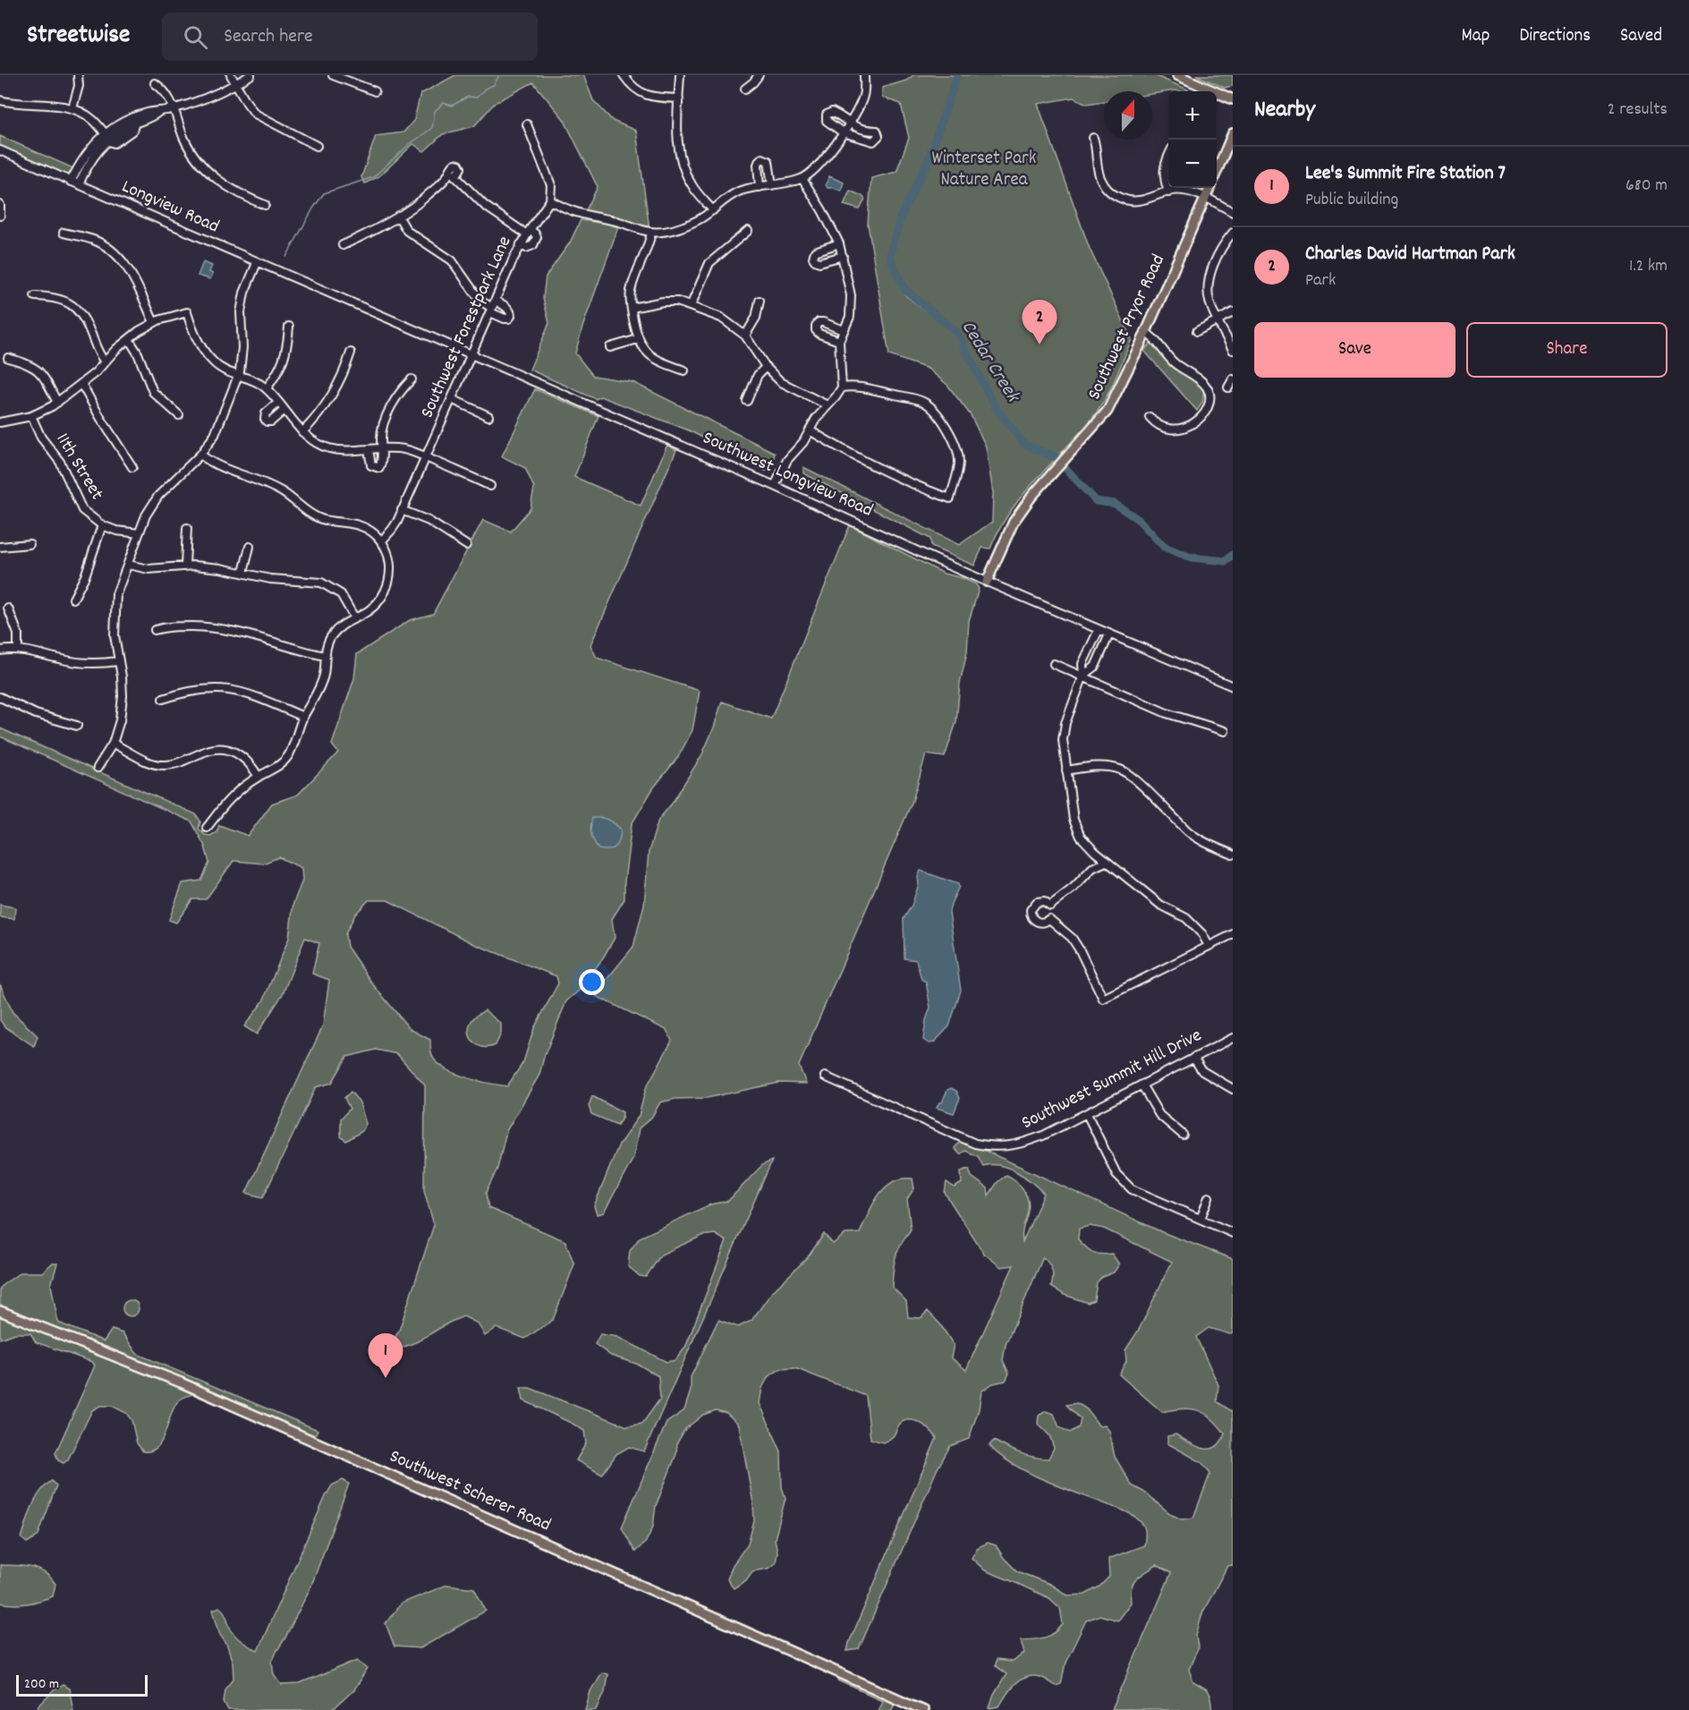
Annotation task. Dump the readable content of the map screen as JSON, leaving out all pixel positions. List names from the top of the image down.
{
  "streets": {
    "main road": ["Southwest Pryor Road", "Southwest Scherer Road"],
    "street": [
      "Longview Road",
      "Southwest Forestpark Lane",
      "11th Street",
      "Southwest Longview Road",
      "Southwest Summit Hill Drive"
    ]
  },
  "crossings": [
    ["Longview Road", "Southwest Longview Road"],
    ["Southwest Forestpark Lane", "Southwest Longview Road"],
    ["Southwest Pryor Road", "Southwest Longview Road"]
  ],
  "water": ["Cedar Creek"],
  "parks": ["Winterset Park Nature Area"],
  "scale_bar": "200 m",
  "north": "top",
  "page": {
    "header": "Streetwise",
    "search": "Search here",
    "nav": ["Map", "Directions", "Saved"],
    "heading": ["Nearby", "2 results"],
    "map_buttons": ["+", "−"],
    "list": [
      {
        "mark": "1",
        "name": "Lee's Summit Fire Station 7",
        "note": "Public building",
        "value": "680 m"
      },
      {
        "mark": "2",
        "name": "Charles David Hartman Park",
        "note": "Park",
        "value": "1.2 km"
      }
    ],
    "pins": ["2", "1"],
    "buttons": ["Save", "Share"],
    "scale": "200 m"
  }
}
